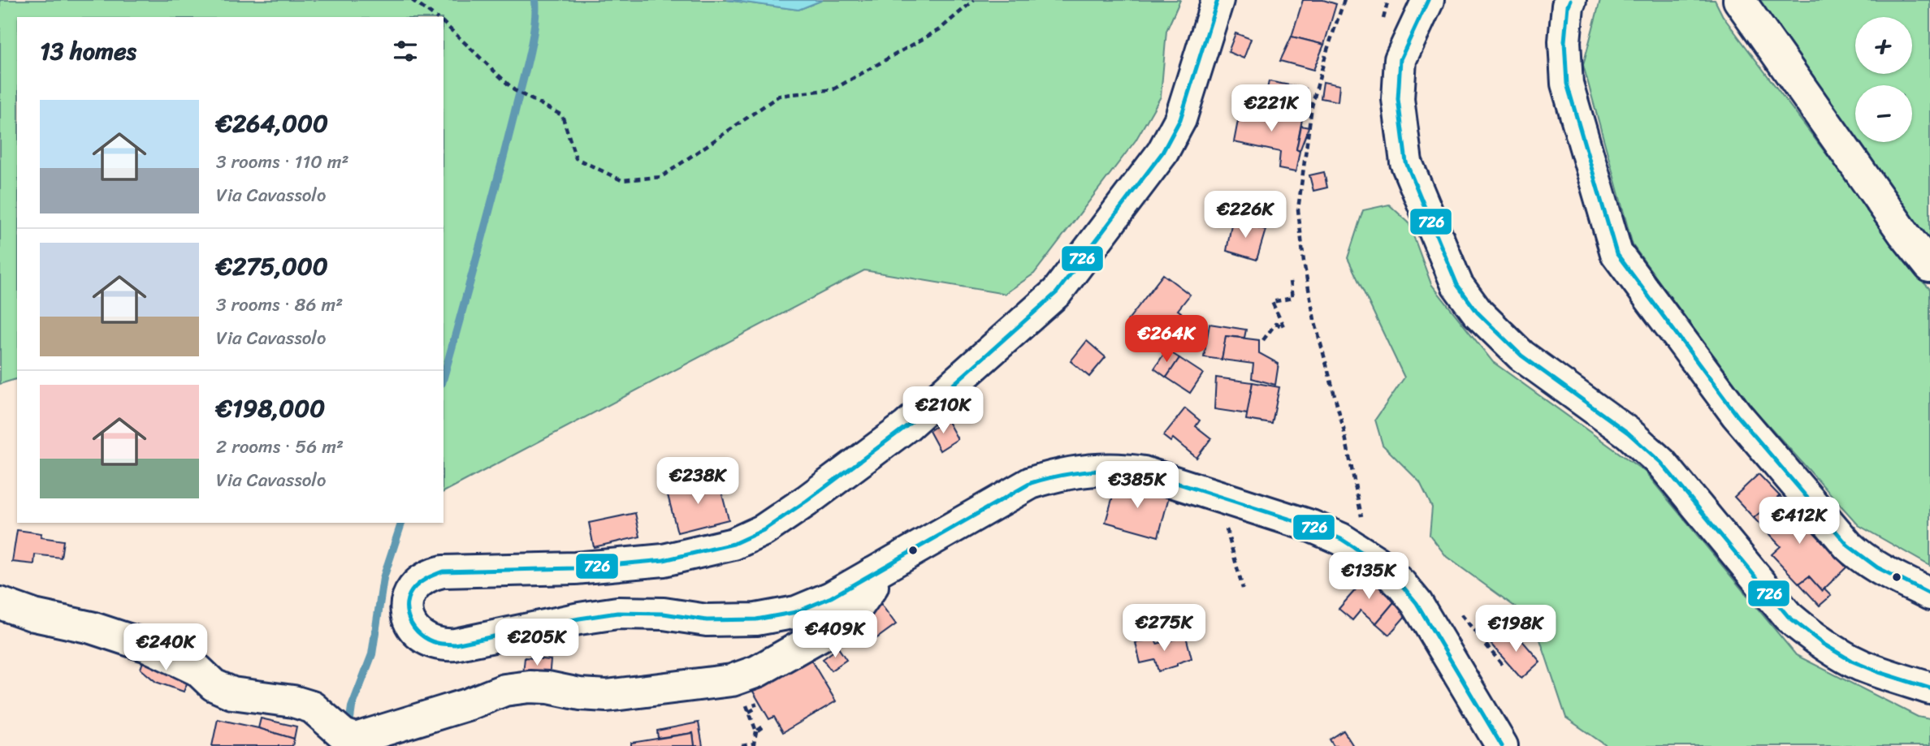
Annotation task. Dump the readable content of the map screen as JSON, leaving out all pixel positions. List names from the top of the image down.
{
  "lines": ["transit line 726"],
  "page": {
    "map_buttons": ["+", "−"],
    "heading": "13 homes",
    "price": [
      "€221K",
      "€226K",
      "€264K",
      "€210K",
      "€238K",
      "€385K",
      "€412K",
      "€135K",
      "€275K",
      "€198K",
      "€409K",
      "€205K",
      "€240K"
    ],
    "list": [
      {
        "name": "€264,000",
        "note": "3 rooms · 110 m² · Via Cavassolo"
      },
      {
        "name": "€275,000",
        "note": "3 rooms · 86 m² · Via Cavassolo"
      },
      {
        "name": "€198,000",
        "note": "2 rooms · 56 m² · Via Cavassolo"
      }
    ]
  }
}
